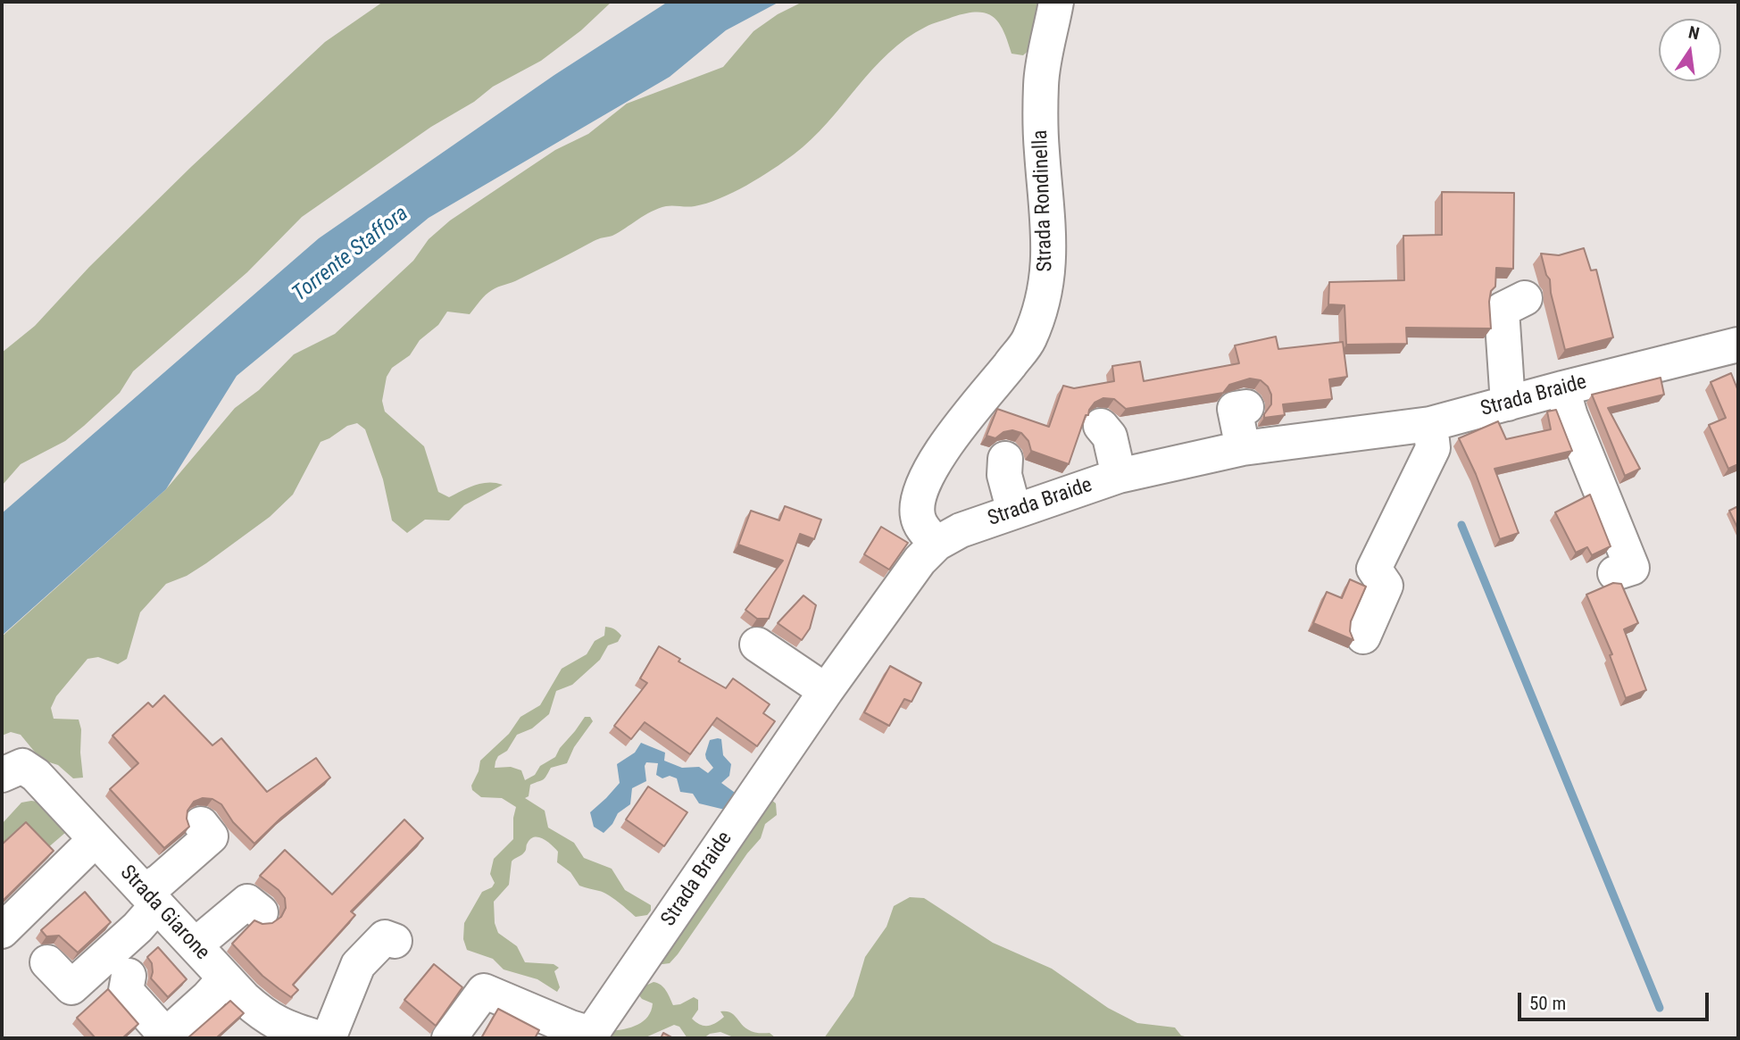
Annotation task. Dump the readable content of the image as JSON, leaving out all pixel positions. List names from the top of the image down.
{
  "streets": {
    "street": ["Strada Rondinella", "Strada Braide", "Strada Giarone"]
  },
  "crossings": [
    ["Strada Rondinella", "Strada Braide"]
  ],
  "water": ["Torrente Staffora"],
  "scale_bar": "50 m",
  "north": "top"
}
